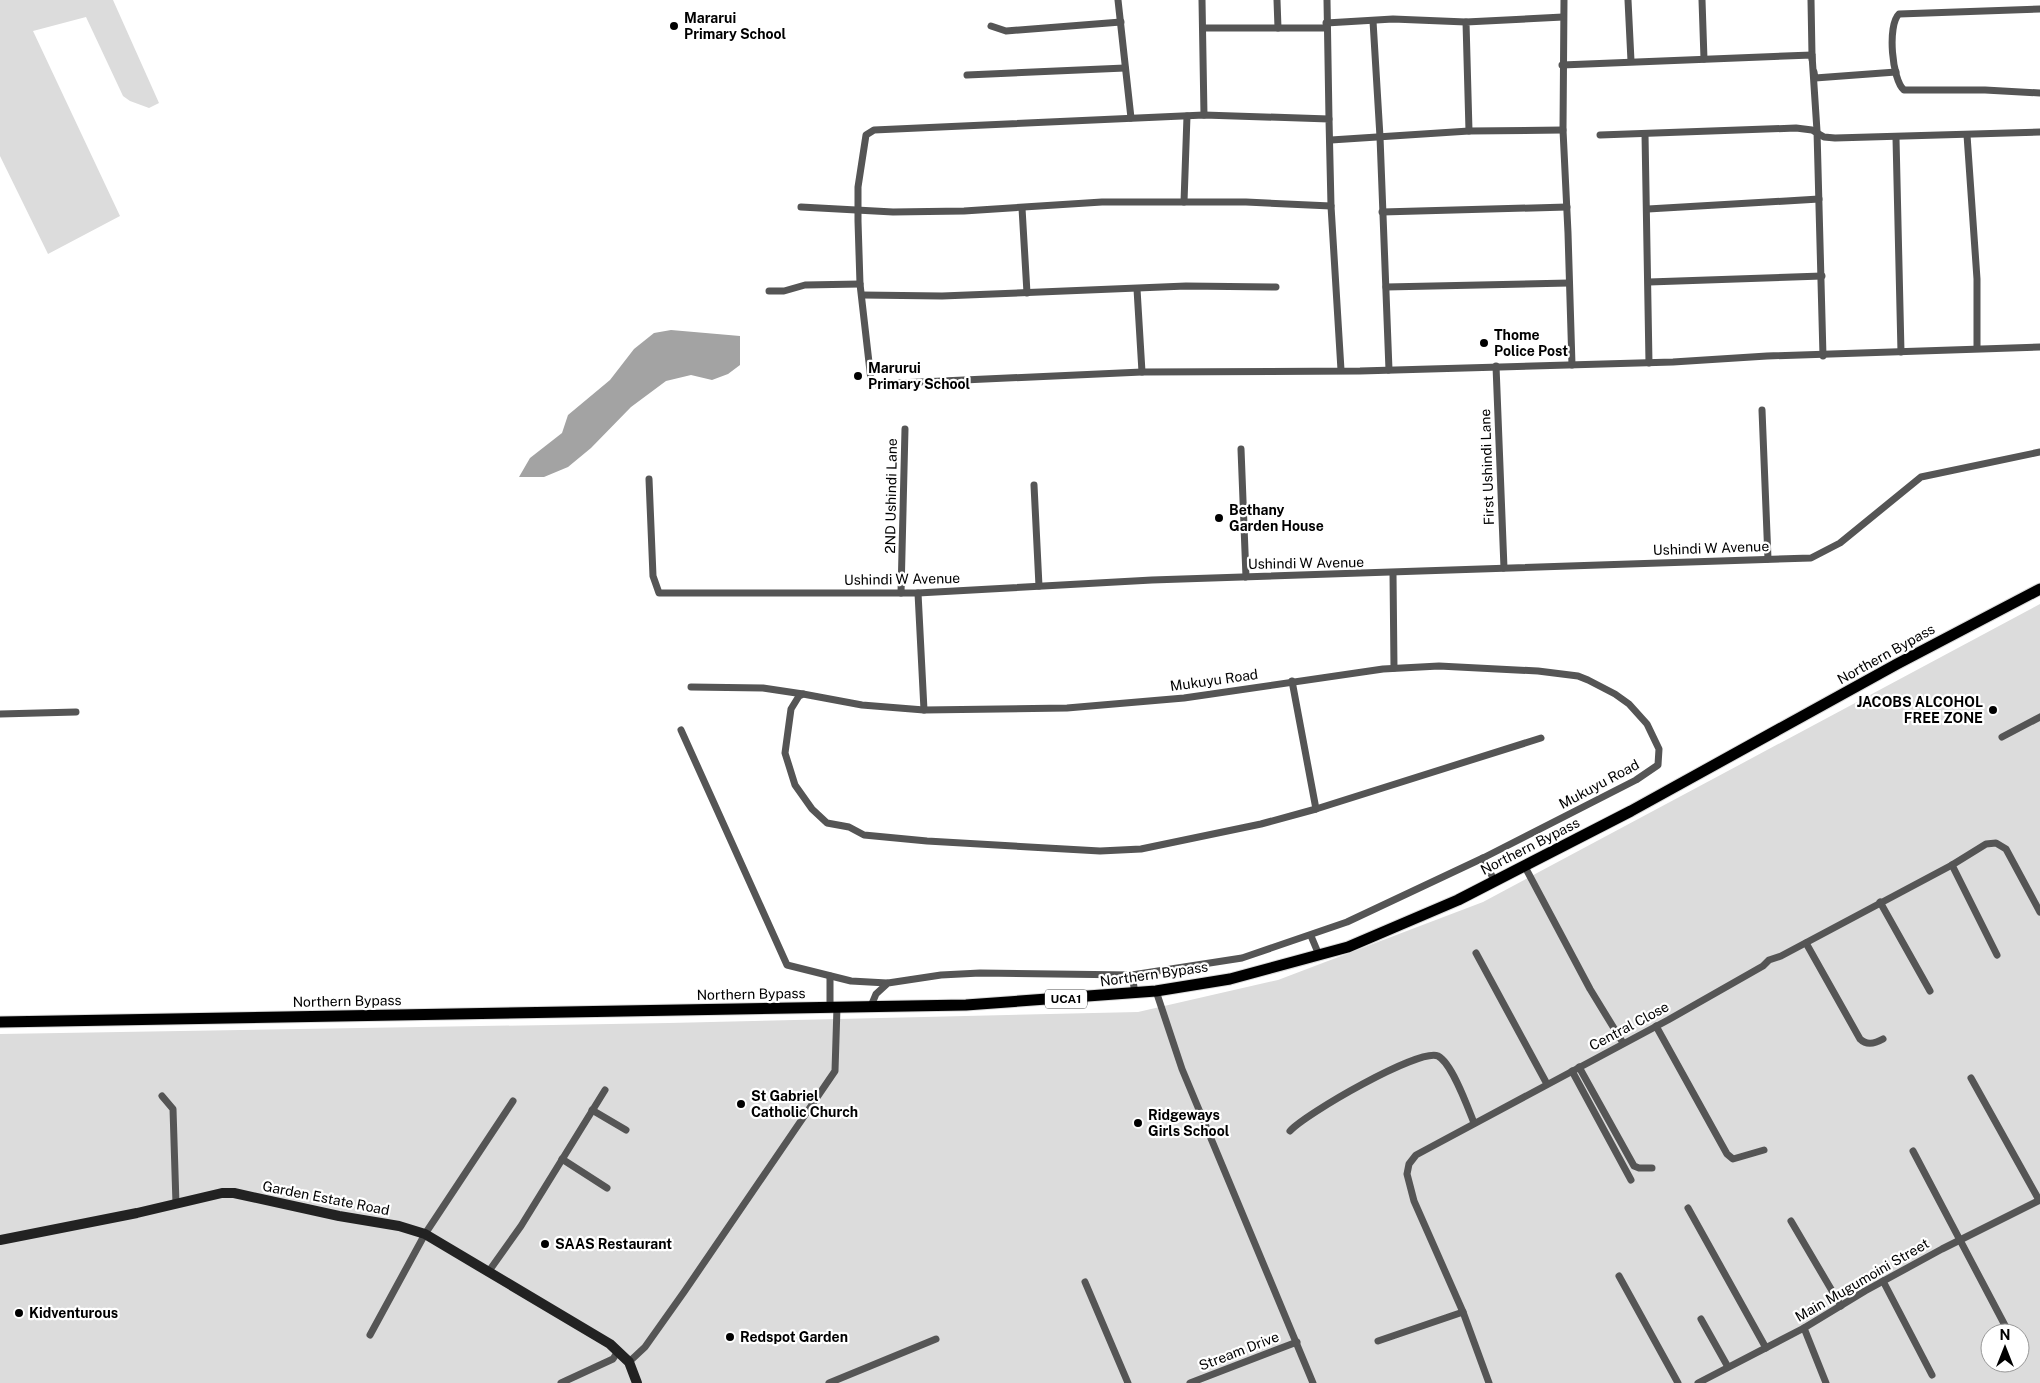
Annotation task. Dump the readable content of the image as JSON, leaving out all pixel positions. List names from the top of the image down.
{
  "streets": {
    "main road": ["Northern Bypass", "UCA1"],
    "street": [
      "First Ushindi Lane",
      "2ND Ushindi Lane",
      "Ushindi W Avenue",
      "Mukuyu Road",
      "Central Close",
      "Garden Estate Road",
      "Main Mugumoini Street",
      "Stream Drive"
    ]
  },
  "crossings": [
    ["First Ushindi Lane", "Ushindi W Avenue"],
    ["2ND Ushindi Lane", "Ushindi W Avenue"]
  ],
  "places": [
    "Mararui Primary School",
    "Thome Police Post",
    "Marurui Primary School",
    "Bethany Garden House",
    "JACOBS ALCOHOL FREE ZONE",
    "St Gabriel Catholic Church",
    "Ridgeways Girls School",
    "SAAS Restaurant",
    "Kidventurous",
    "Redspot Garden"
  ],
  "north": "top"
}
